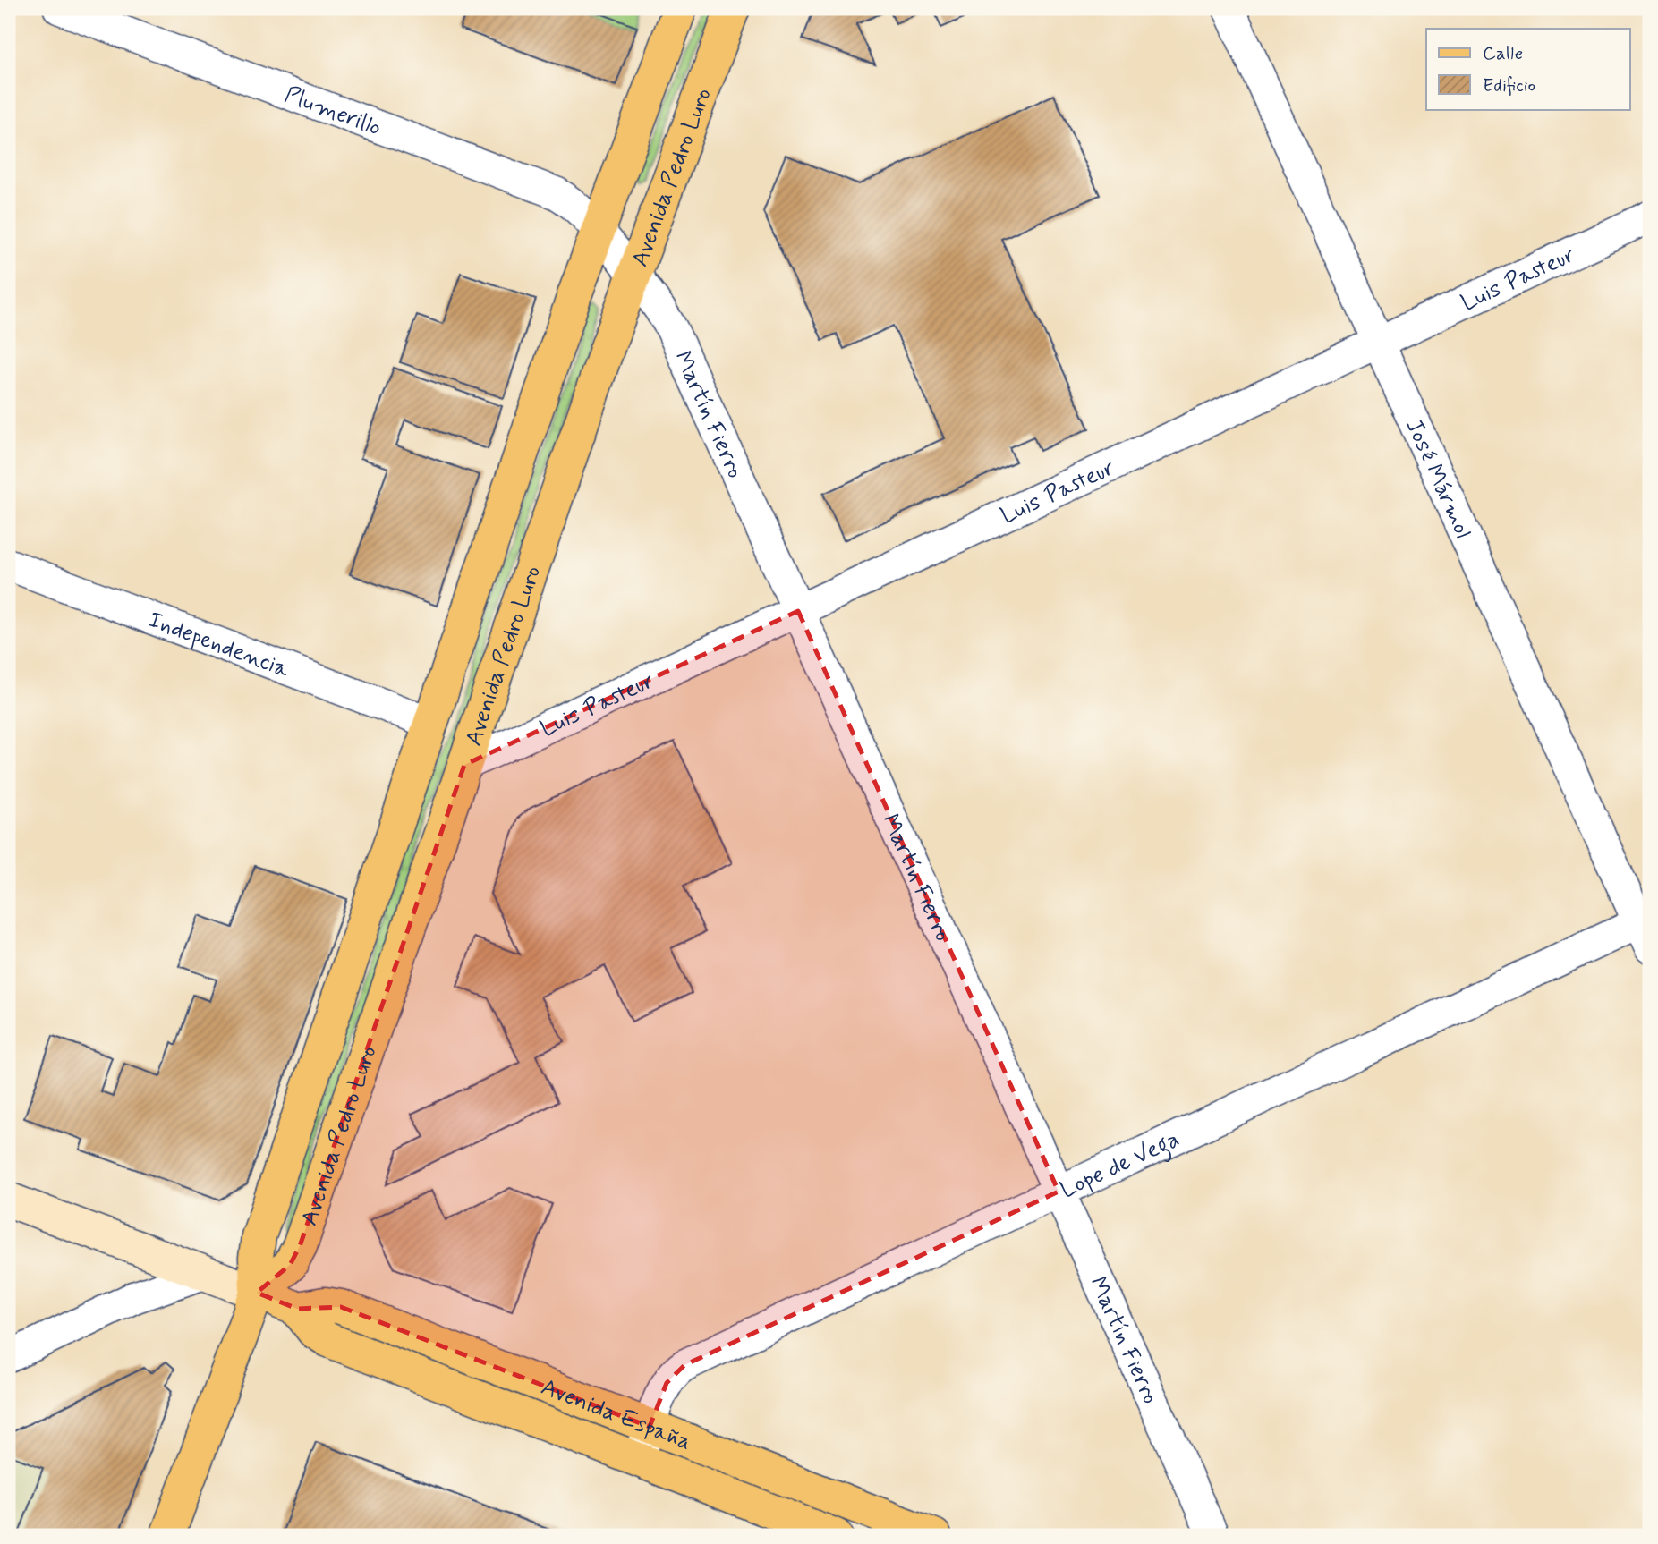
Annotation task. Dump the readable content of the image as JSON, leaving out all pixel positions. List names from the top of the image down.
{
  "streets": {
    "main road": ["Avenida Pedro Luro", "Avenida España"],
    "street": [
      "Plumerillo",
      "Luis Pasteur",
      "Martín Fierro",
      "José Mármol",
      "Independencia",
      "Lope de Vega"
    ]
  },
  "crossings": [
    ["Plumerillo", "Avenida Pedro Luro"],
    ["Plumerillo", "Martín Fierro"],
    ["Avenida Pedro Luro", "Luis Pasteur"],
    ["Avenida Pedro Luro", "Martín Fierro"],
    ["Avenida Pedro Luro", "Independencia"],
    ["Avenida Pedro Luro", "Avenida España"],
    ["Luis Pasteur", "Martín Fierro"],
    ["Luis Pasteur", "José Mármol"],
    ["Martín Fierro", "Lope de Vega"],
    ["José Mármol", "Lope de Vega"],
    ["Lope de Vega", "Avenida España"]
  ],
  "legend": ["Calle", "Edificio"]
}
